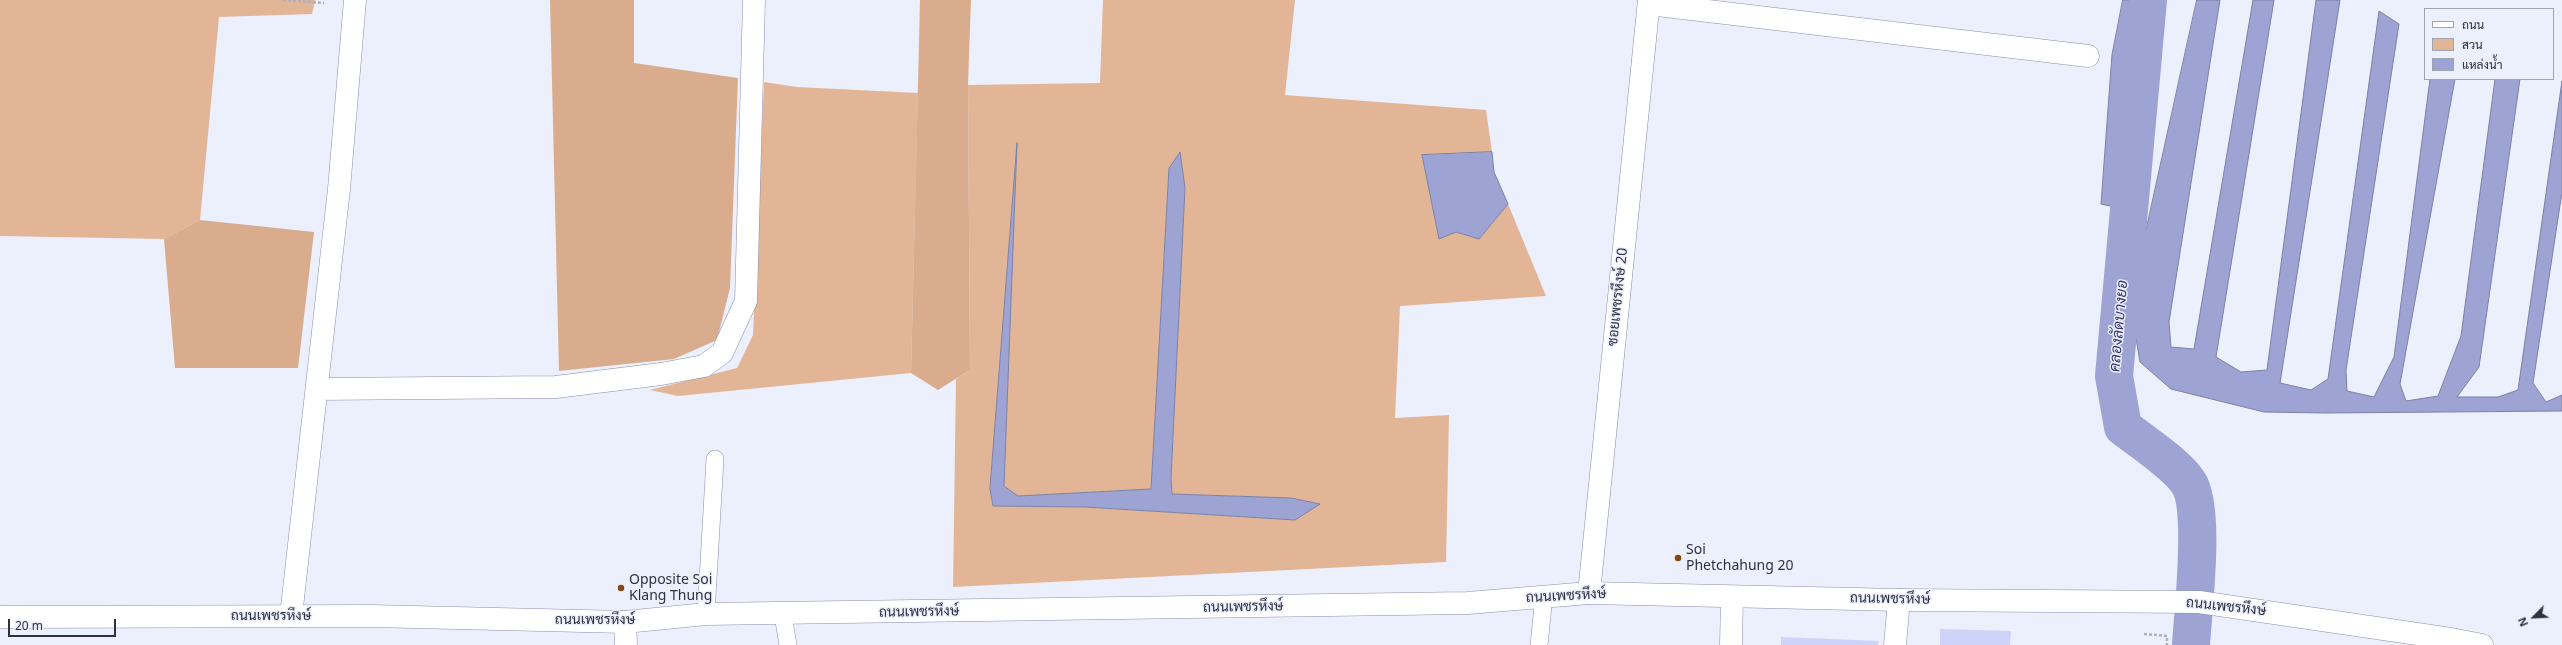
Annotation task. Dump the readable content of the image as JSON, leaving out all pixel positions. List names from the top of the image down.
{
  "streets": {
    "street": ["ซอยเพชรหึงษ์ 20", "ถนนเพชรหึงษ์"]
  },
  "crossings": [
    ["ซอยเพชรหึงษ์ 20", "ถนนเพชรหึงษ์"]
  ],
  "water": ["คลองลัดบางยอ"],
  "places": ["Soi Phetchahung 20", "Opposite Soi Klang Thung"],
  "legend": ["ถนน", "สวน", "แหล่งน้ำ"],
  "scale_bar": "20 m",
  "north": "bottom left"
}
